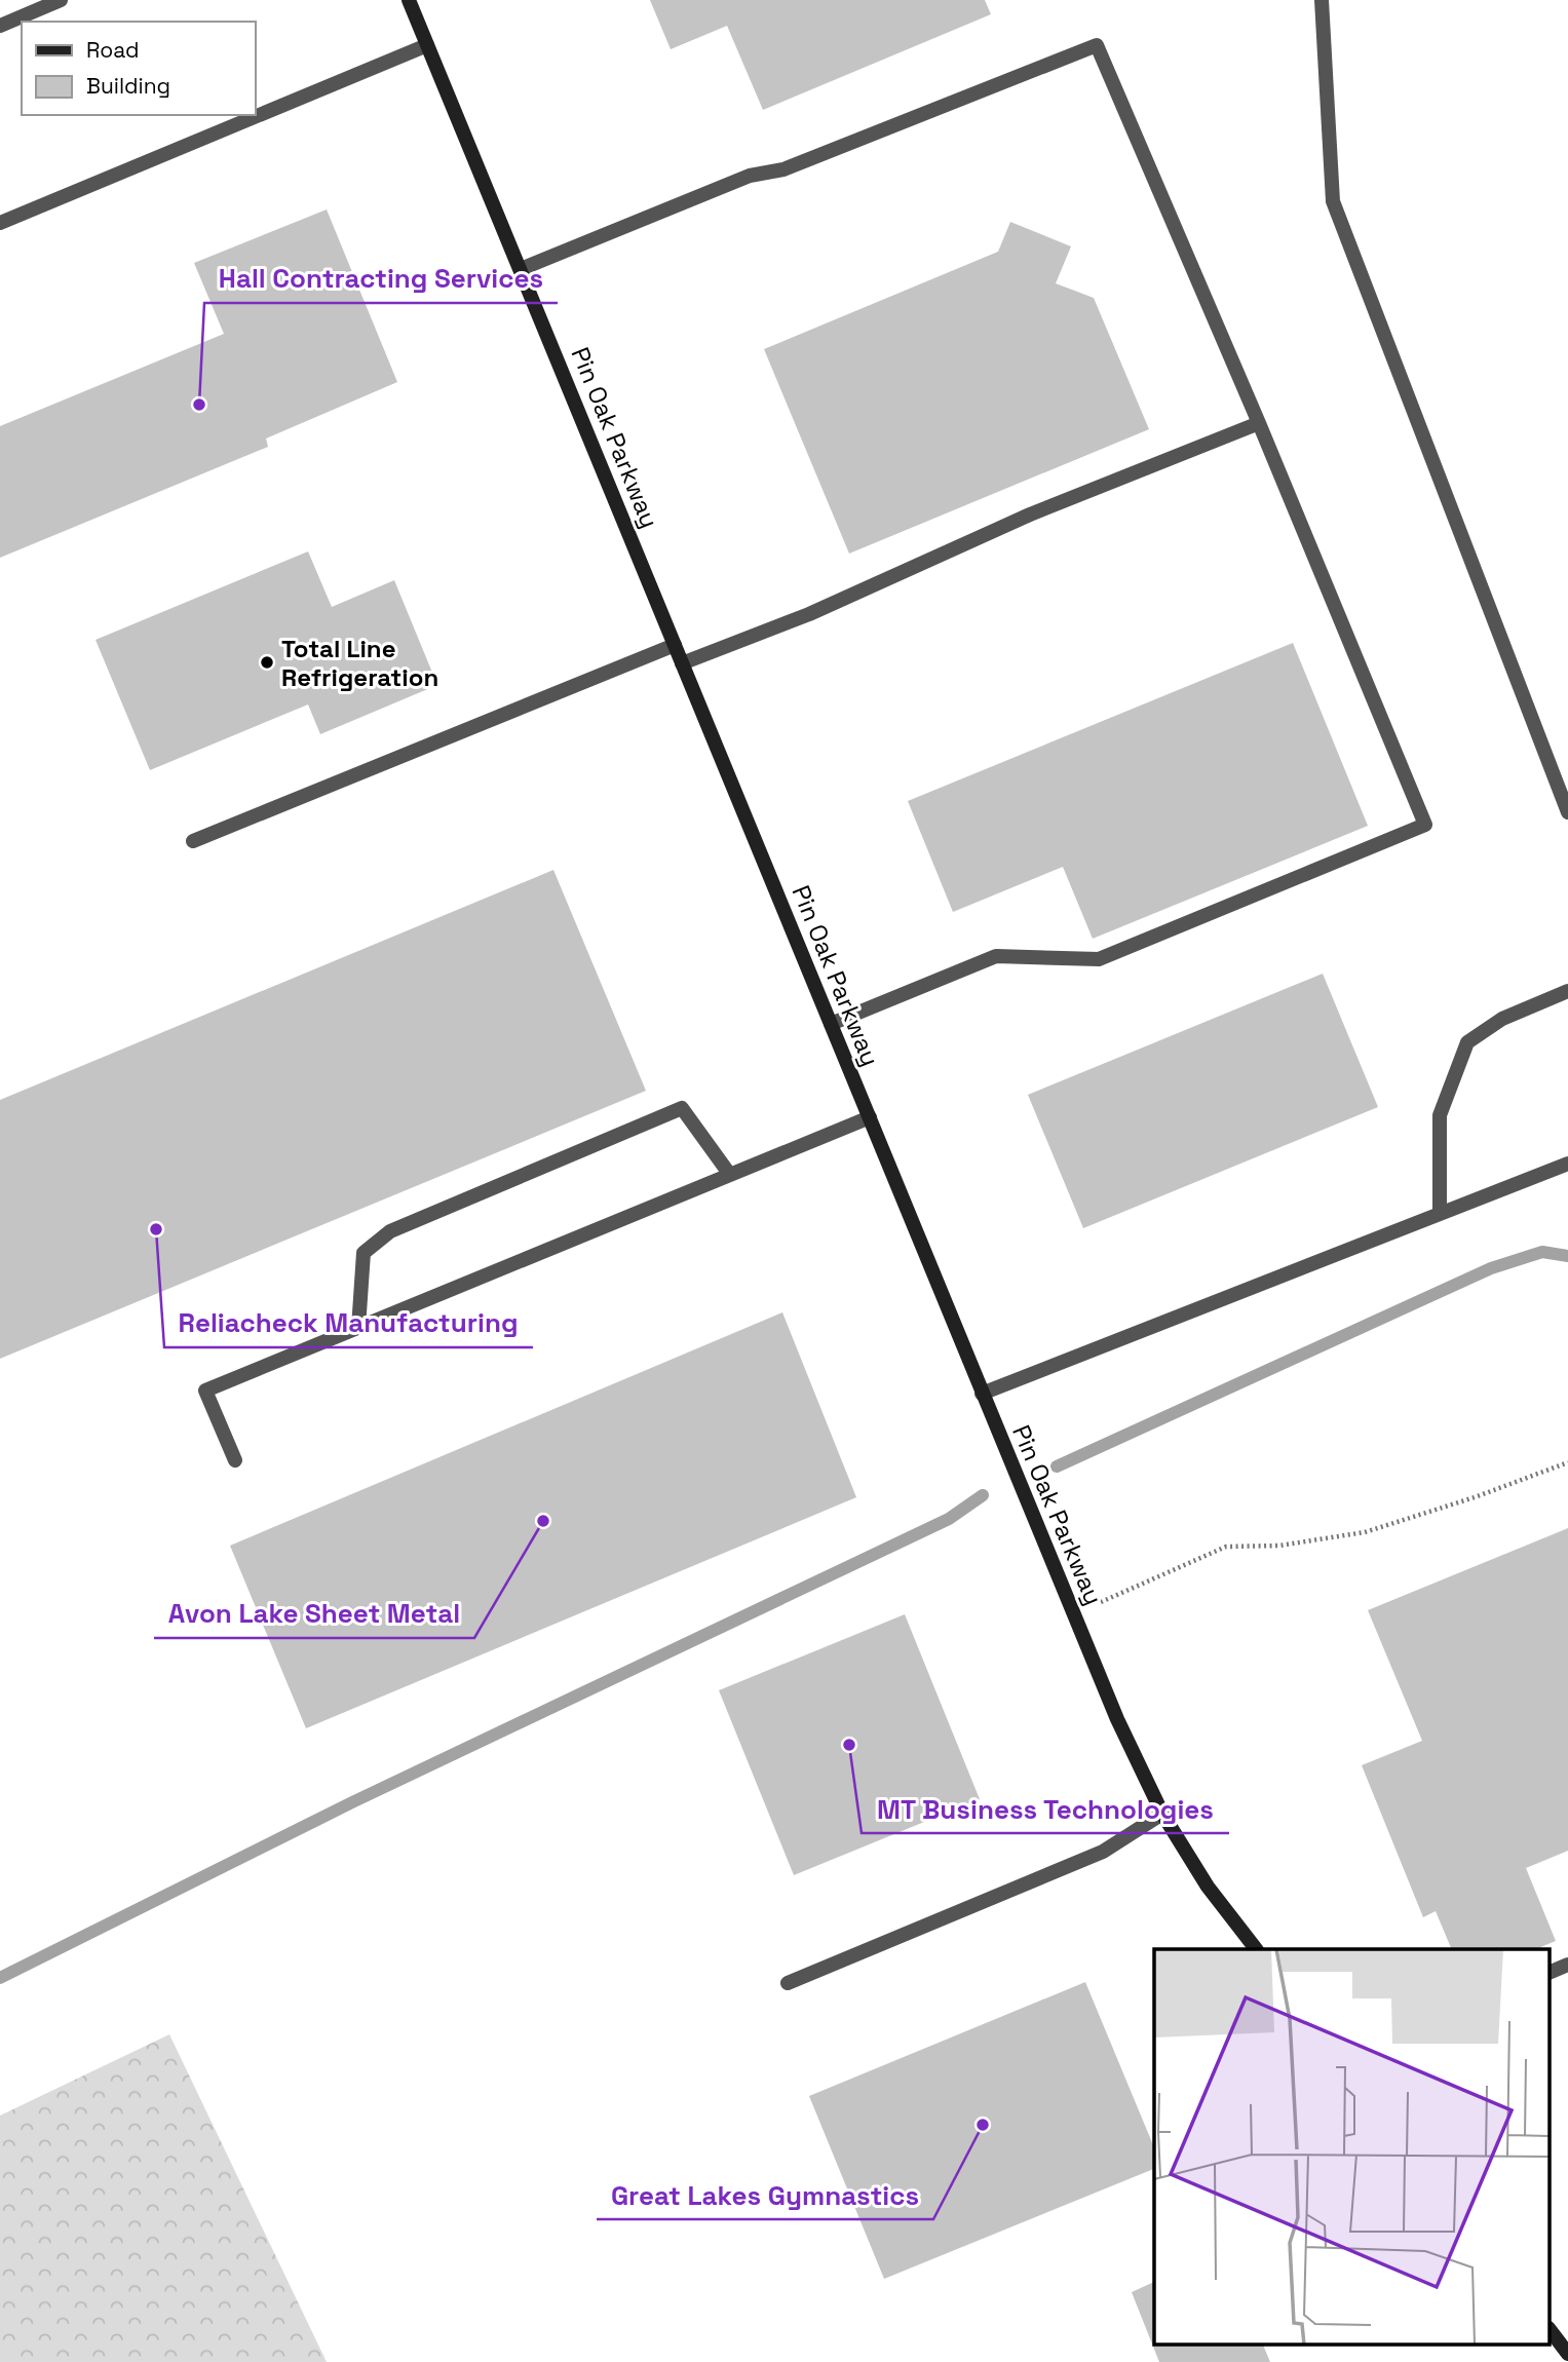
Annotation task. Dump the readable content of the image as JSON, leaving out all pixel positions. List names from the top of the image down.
{
  "streets": {
    "street": ["Pin Oak Parkway"]
  },
  "places": [
    "Hall Contracting Services",
    "Total Line Refrigeration",
    "Reliacheck Manufacturing",
    "Avon Lake Sheet Metal",
    "MT Business Technologies",
    "Great Lakes Gymnastics"
  ],
  "legend": ["Road", "Building"]
}
